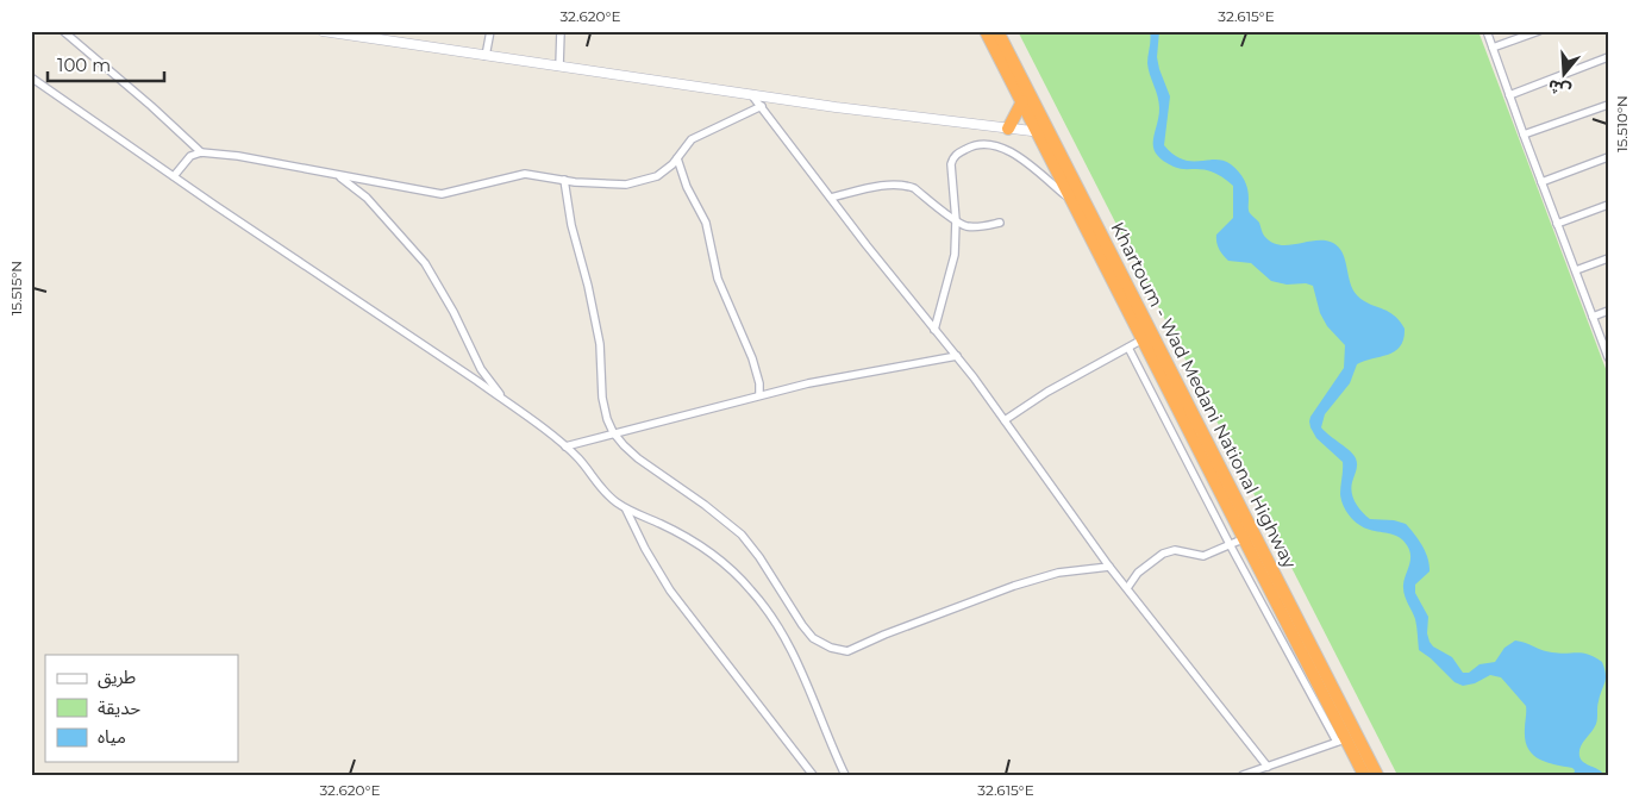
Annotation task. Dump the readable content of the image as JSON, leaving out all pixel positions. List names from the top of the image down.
{
  "streets": {
    "highway": ["Khartoum - Wad Medani National Highway"]
  },
  "legend": ["طريق", "حديقة", "مياه"],
  "scale_bar": "100 m",
  "north": "bottom",
  "coordinates": [
    "32.620°E",
    "32.615°E",
    "15.510°N",
    "15.515°N"
  ]
}
